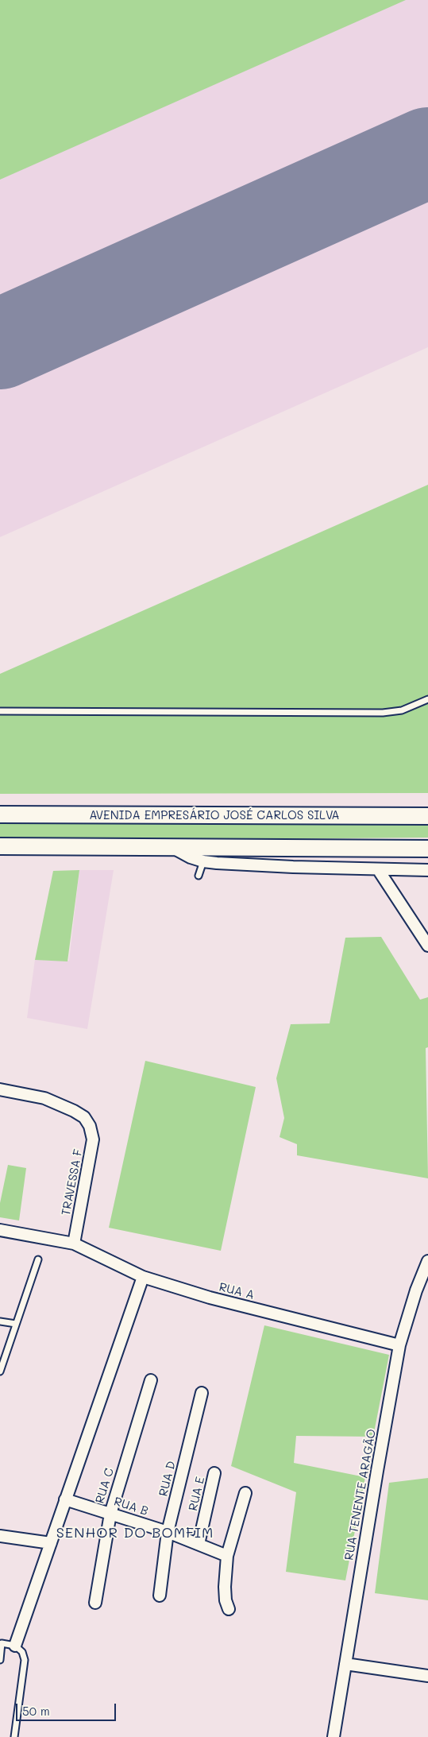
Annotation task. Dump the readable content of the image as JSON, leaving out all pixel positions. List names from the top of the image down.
{
  "streets": {
    "main road": ["AVENIDA EMPRESÁRIO JOSÉ CARLOS SILVA"],
    "street": [
      "TRAVESSA F",
      "RUA A",
      "RUA D",
      "RUA C",
      "RUA E",
      "RUA TENENTE ARAGÃO",
      "RUA B"
    ]
  },
  "crossings": [
    ["TRAVESSA F", "RUA A"],
    ["RUA A", "RUA TENENTE ARAGÃO"],
    ["RUA D", "RUA B"],
    ["RUA C", "RUA B"],
    ["RUA E", "RUA B"]
  ],
  "districts": ["SENHOR DO BOMFIM"],
  "scale_bar": "50 m"
}
